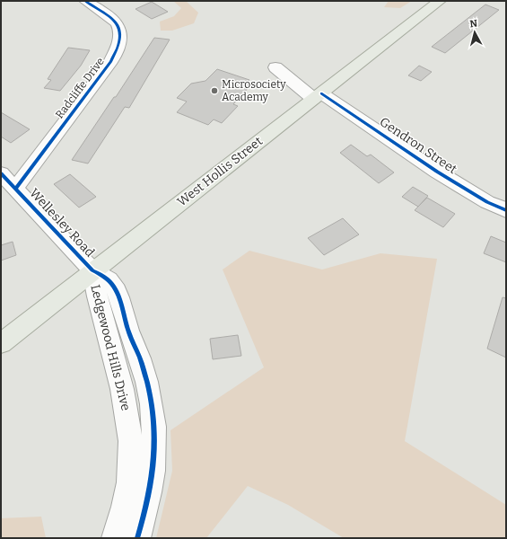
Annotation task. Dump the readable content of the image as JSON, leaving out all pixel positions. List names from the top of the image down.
{
  "streets": {
    "main road": ["West Hollis Street"],
    "street": [
      "Radcliffe Drive",
      "Gendron Street",
      "Wellesley Road",
      "Ledgewood Hills Drive"
    ]
  },
  "crossings": [
    ["Radcliffe Drive", "Wellesley Road"],
    ["Gendron Street", "West Hollis Street"],
    ["West Hollis Street", "Wellesley Road"],
    ["West Hollis Street", "Ledgewood Hills Drive"],
    ["Wellesley Road", "Ledgewood Hills Drive"]
  ],
  "places": ["Microsociety Academy"],
  "north": "top"
}
